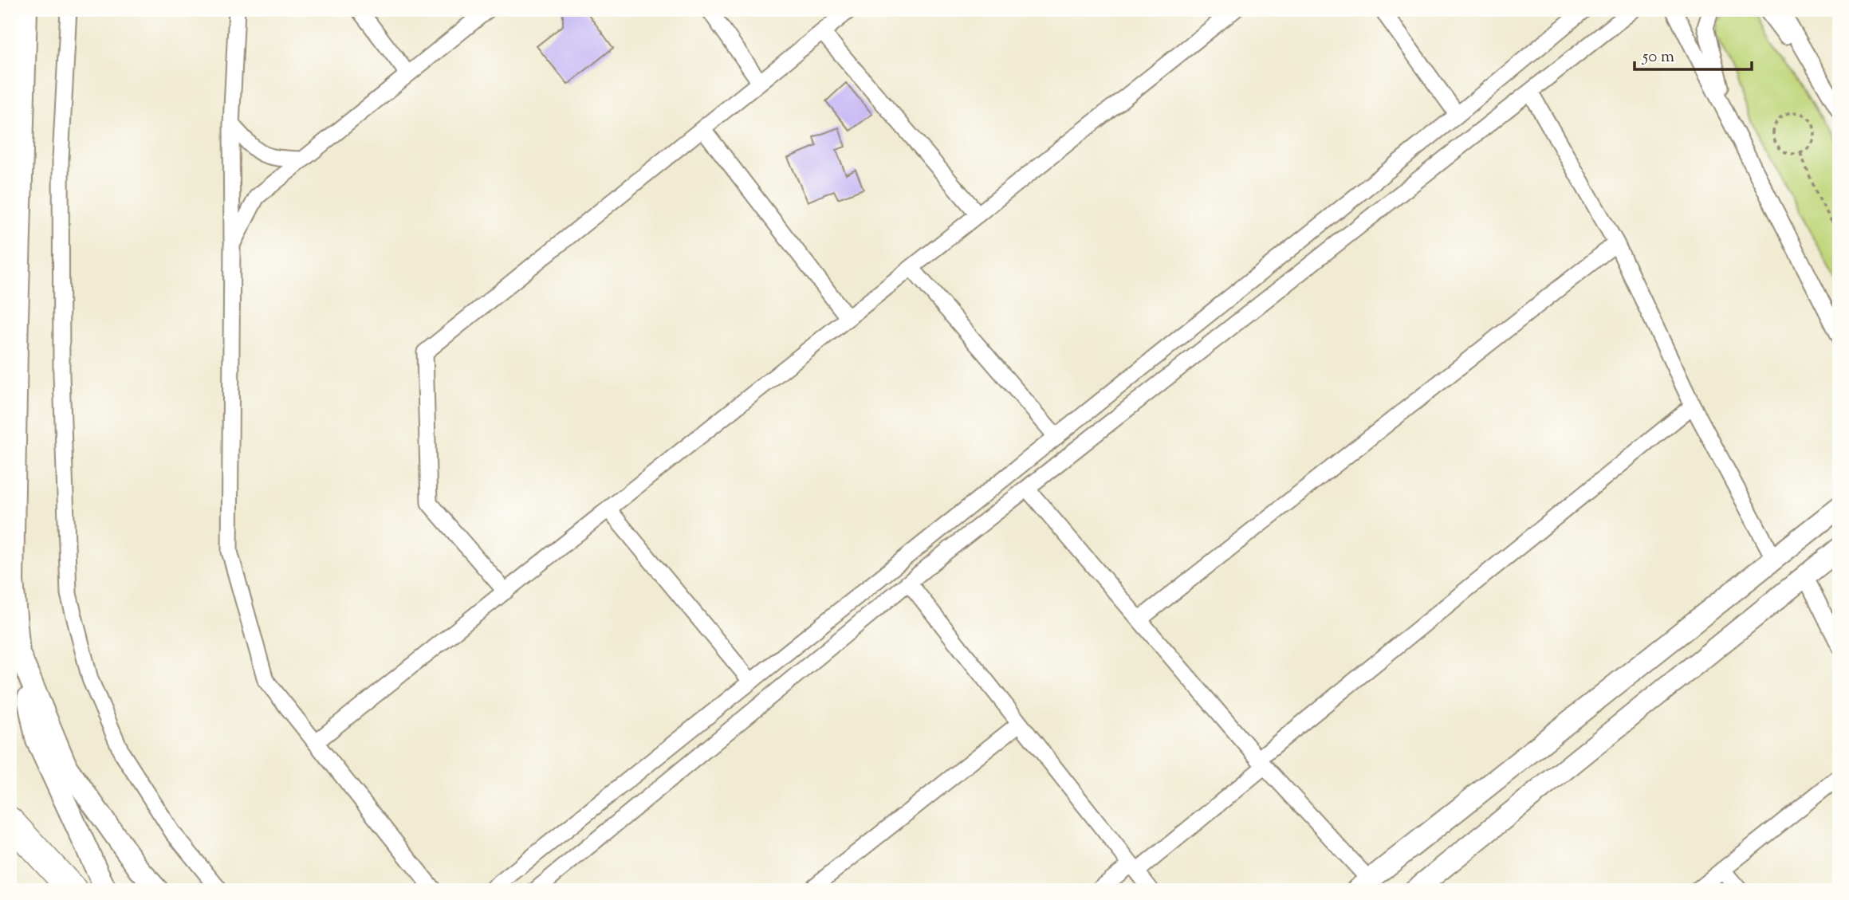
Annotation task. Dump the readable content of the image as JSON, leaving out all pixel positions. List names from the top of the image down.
{
  "scale_bar": "50 m"
}
